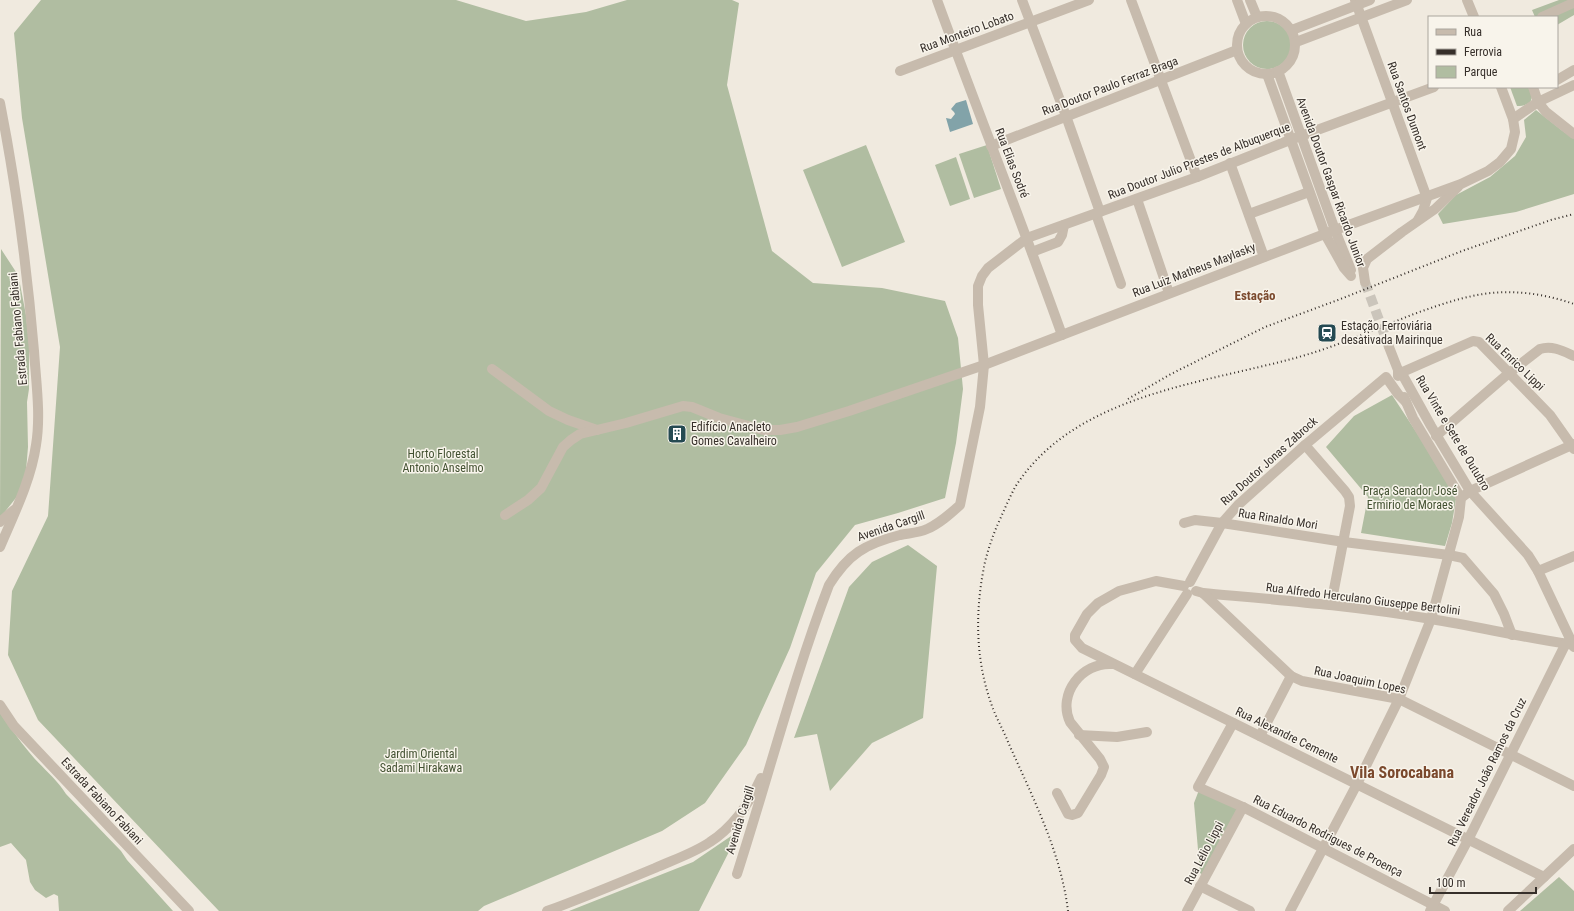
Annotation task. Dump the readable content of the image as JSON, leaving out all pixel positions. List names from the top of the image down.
{
  "streets": {
    "street": [
      "Rua Monteiro Lobato",
      "Rua Doutor Paulo Ferraz Braga",
      "Rua Santos Dumont",
      "Rua Doutor Julio Prestes de Albuquerque",
      "Rua Elias Sodré",
      "Avenida Doutor Gaspar Ricardo Junior",
      "Rua Luiz Matheus Maylasky",
      "Estrada Fabiano Fabiani",
      "Rua Enrico Lippi",
      "Rua Vinte e Sete de Outubro",
      "Rua Doutor Jonas Zabrock",
      "Rua Rinaldo Mori",
      "Avenida Cargill",
      "Rua Alfredo Herculano Giuseppe Bertolini",
      "Rua Joaquim Lopes",
      "Rua Alexandre Cemente",
      "Rua Vereador João Ramos da Cruz",
      "Rua Eduardo Rodrigues de Proença",
      "Rua Lélio Lippi"
    ]
  },
  "crossings": [
    ["Rua Monteiro Lobato", "Rua Elias Sodré"],
    ["Rua Doutor Paulo Ferraz Braga", "Rua Elias Sodré"],
    ["Rua Doutor Paulo Ferraz Braga", "Avenida Doutor Gaspar Ricardo Junior"],
    ["Rua Santos Dumont", "Rua Doutor Julio Prestes de Albuquerque"],
    ["Rua Santos Dumont", "Rua Luiz Matheus Maylasky"],
    ["Rua Doutor Julio Prestes de Albuquerque", "Rua Elias Sodré"],
    ["Rua Doutor Julio Prestes de Albuquerque", "Avenida Doutor Gaspar Ricardo Junior"],
    ["Rua Doutor Julio Prestes de Albuquerque", "Avenida Cargill"],
    ["Rua Elias Sodré", "Rua Luiz Matheus Maylasky"],
    ["Rua Elias Sodré", "Avenida Cargill"],
    ["Avenida Doutor Gaspar Ricardo Junior", "Rua Luiz Matheus Maylasky"],
    ["Rua Luiz Matheus Maylasky", "Avenida Cargill"],
    ["Rua Enrico Lippi", "Rua Vinte e Sete de Outubro"],
    ["Rua Vinte e Sete de Outubro", "Rua Doutor Jonas Zabrock"],
    ["Rua Vinte e Sete de Outubro", "Rua Alfredo Herculano Giuseppe Bertolini"],
    ["Rua Vinte e Sete de Outubro", "Rua Vereador João Ramos da Cruz"],
    ["Rua Doutor Jonas Zabrock", "Rua Rinaldo Mori"],
    ["Rua Doutor Jonas Zabrock", "Rua Alfredo Herculano Giuseppe Bertolini"],
    ["Rua Doutor Jonas Zabrock", "Rua Joaquim Lopes"],
    ["Rua Doutor Jonas Zabrock", "Rua Alexandre Cemente"],
    ["Rua Rinaldo Mori", "Rua Alfredo Herculano Giuseppe Bertolini"],
    ["Rua Alfredo Herculano Giuseppe Bertolini", "Rua Joaquim Lopes"],
    ["Rua Alfredo Herculano Giuseppe Bertolini", "Rua Alexandre Cemente"],
    ["Rua Alfredo Herculano Giuseppe Bertolini", "Rua Vereador João Ramos da Cruz"],
    ["Rua Joaquim Lopes", "Rua Vereador João Ramos da Cruz"],
    ["Rua Alexandre Cemente", "Rua Vereador João Ramos da Cruz"],
    ["Rua Alexandre Cemente", "Rua Eduardo Rodrigues de Proença"],
    ["Rua Vereador João Ramos da Cruz", "Rua Eduardo Rodrigues de Proença"],
    ["Rua Eduardo Rodrigues de Proença", "Rua Lélio Lippi"]
  ],
  "districts": ["Estação", "Vila Sorocabana"],
  "parks": ["Horto Florestal Antonio Anselmo", "Praça Senador José Ermirio de Moraes", "Jardim Oriental Sadami Hirakawa"],
  "places": {
    "station": ["Estação Ferroviária desativada Mairinque"],
    "building": ["Edifício Anacleto Gomes Cavalheiro"]
  },
  "legend": ["Rua", "Ferrovia", "Parque"],
  "scale_bar": "100 m"
}
